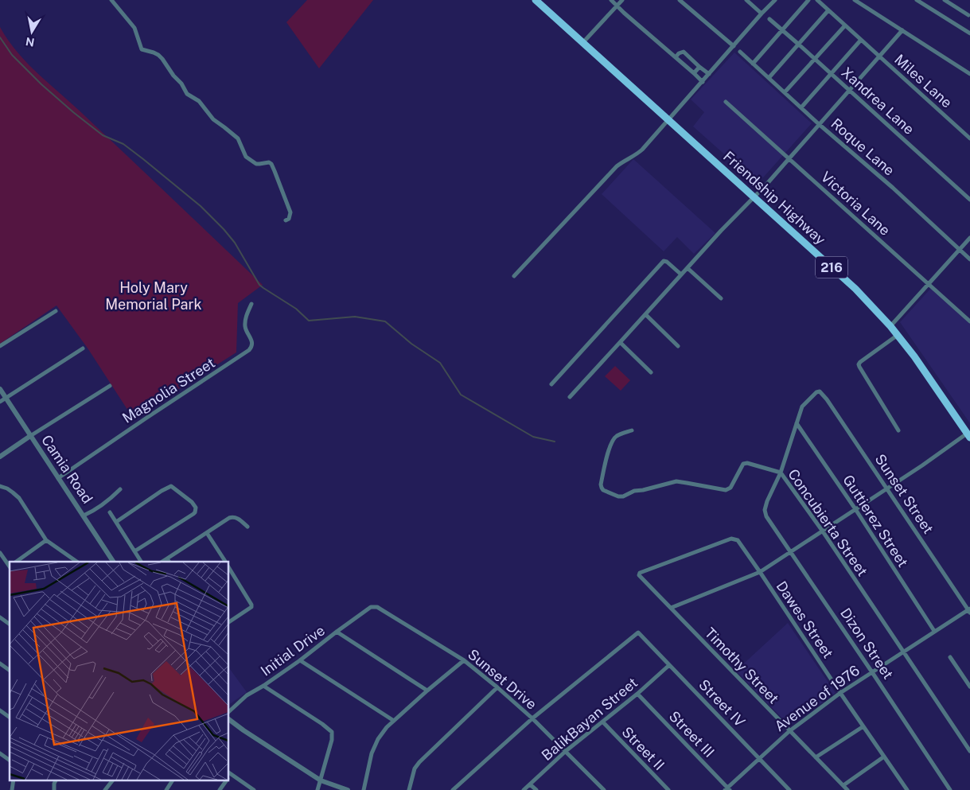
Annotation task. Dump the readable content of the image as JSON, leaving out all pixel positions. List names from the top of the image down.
{
  "streets": {
    "main road": ["Friendship Highway", "216"],
    "street": [
      "Miles Lane",
      "Xandrea Lane",
      "Roque Lane",
      "Victoria Lane",
      "Magnolia Street",
      "Camia Road",
      "Sunset Street",
      "Guttierez Street",
      "Concubierta Street",
      "Dawes Street",
      "Dizon Street",
      "Initial Drive",
      "Timothy Street",
      "Sunset Drive",
      "Avenue of 1976",
      "Street IV",
      "BalikBayan Street",
      "Street III",
      "Street II"
    ]
  },
  "crossings": [
    ["Magnolia Street", "Camia Road"],
    ["Sunset Street", "Guttierez Street"],
    ["Sunset Street", "Avenue of 1976"],
    ["Guttierez Street", "Avenue of 1976"],
    ["Concubierta Street", "Dizon Street"],
    ["Concubierta Street", "Avenue of 1976"],
    ["Dawes Street", "Timothy Street"],
    ["Dawes Street", "Avenue of 1976"],
    ["Dizon Street", "Avenue of 1976"],
    ["Initial Drive", "Sunset Drive"],
    ["Timothy Street", "Avenue of 1976"],
    ["Sunset Drive", "Street IV"],
    ["Sunset Drive", "BalikBayan Street"],
    ["Avenue of 1976", "Street IV"],
    ["Avenue of 1976", "Street III"],
    ["Street IV", "BalikBayan Street"],
    ["BalikBayan Street", "Street III"],
    ["BalikBayan Street", "Street II"]
  ],
  "parks": ["Holy Mary Memorial Park"],
  "north": "bottom"
}
